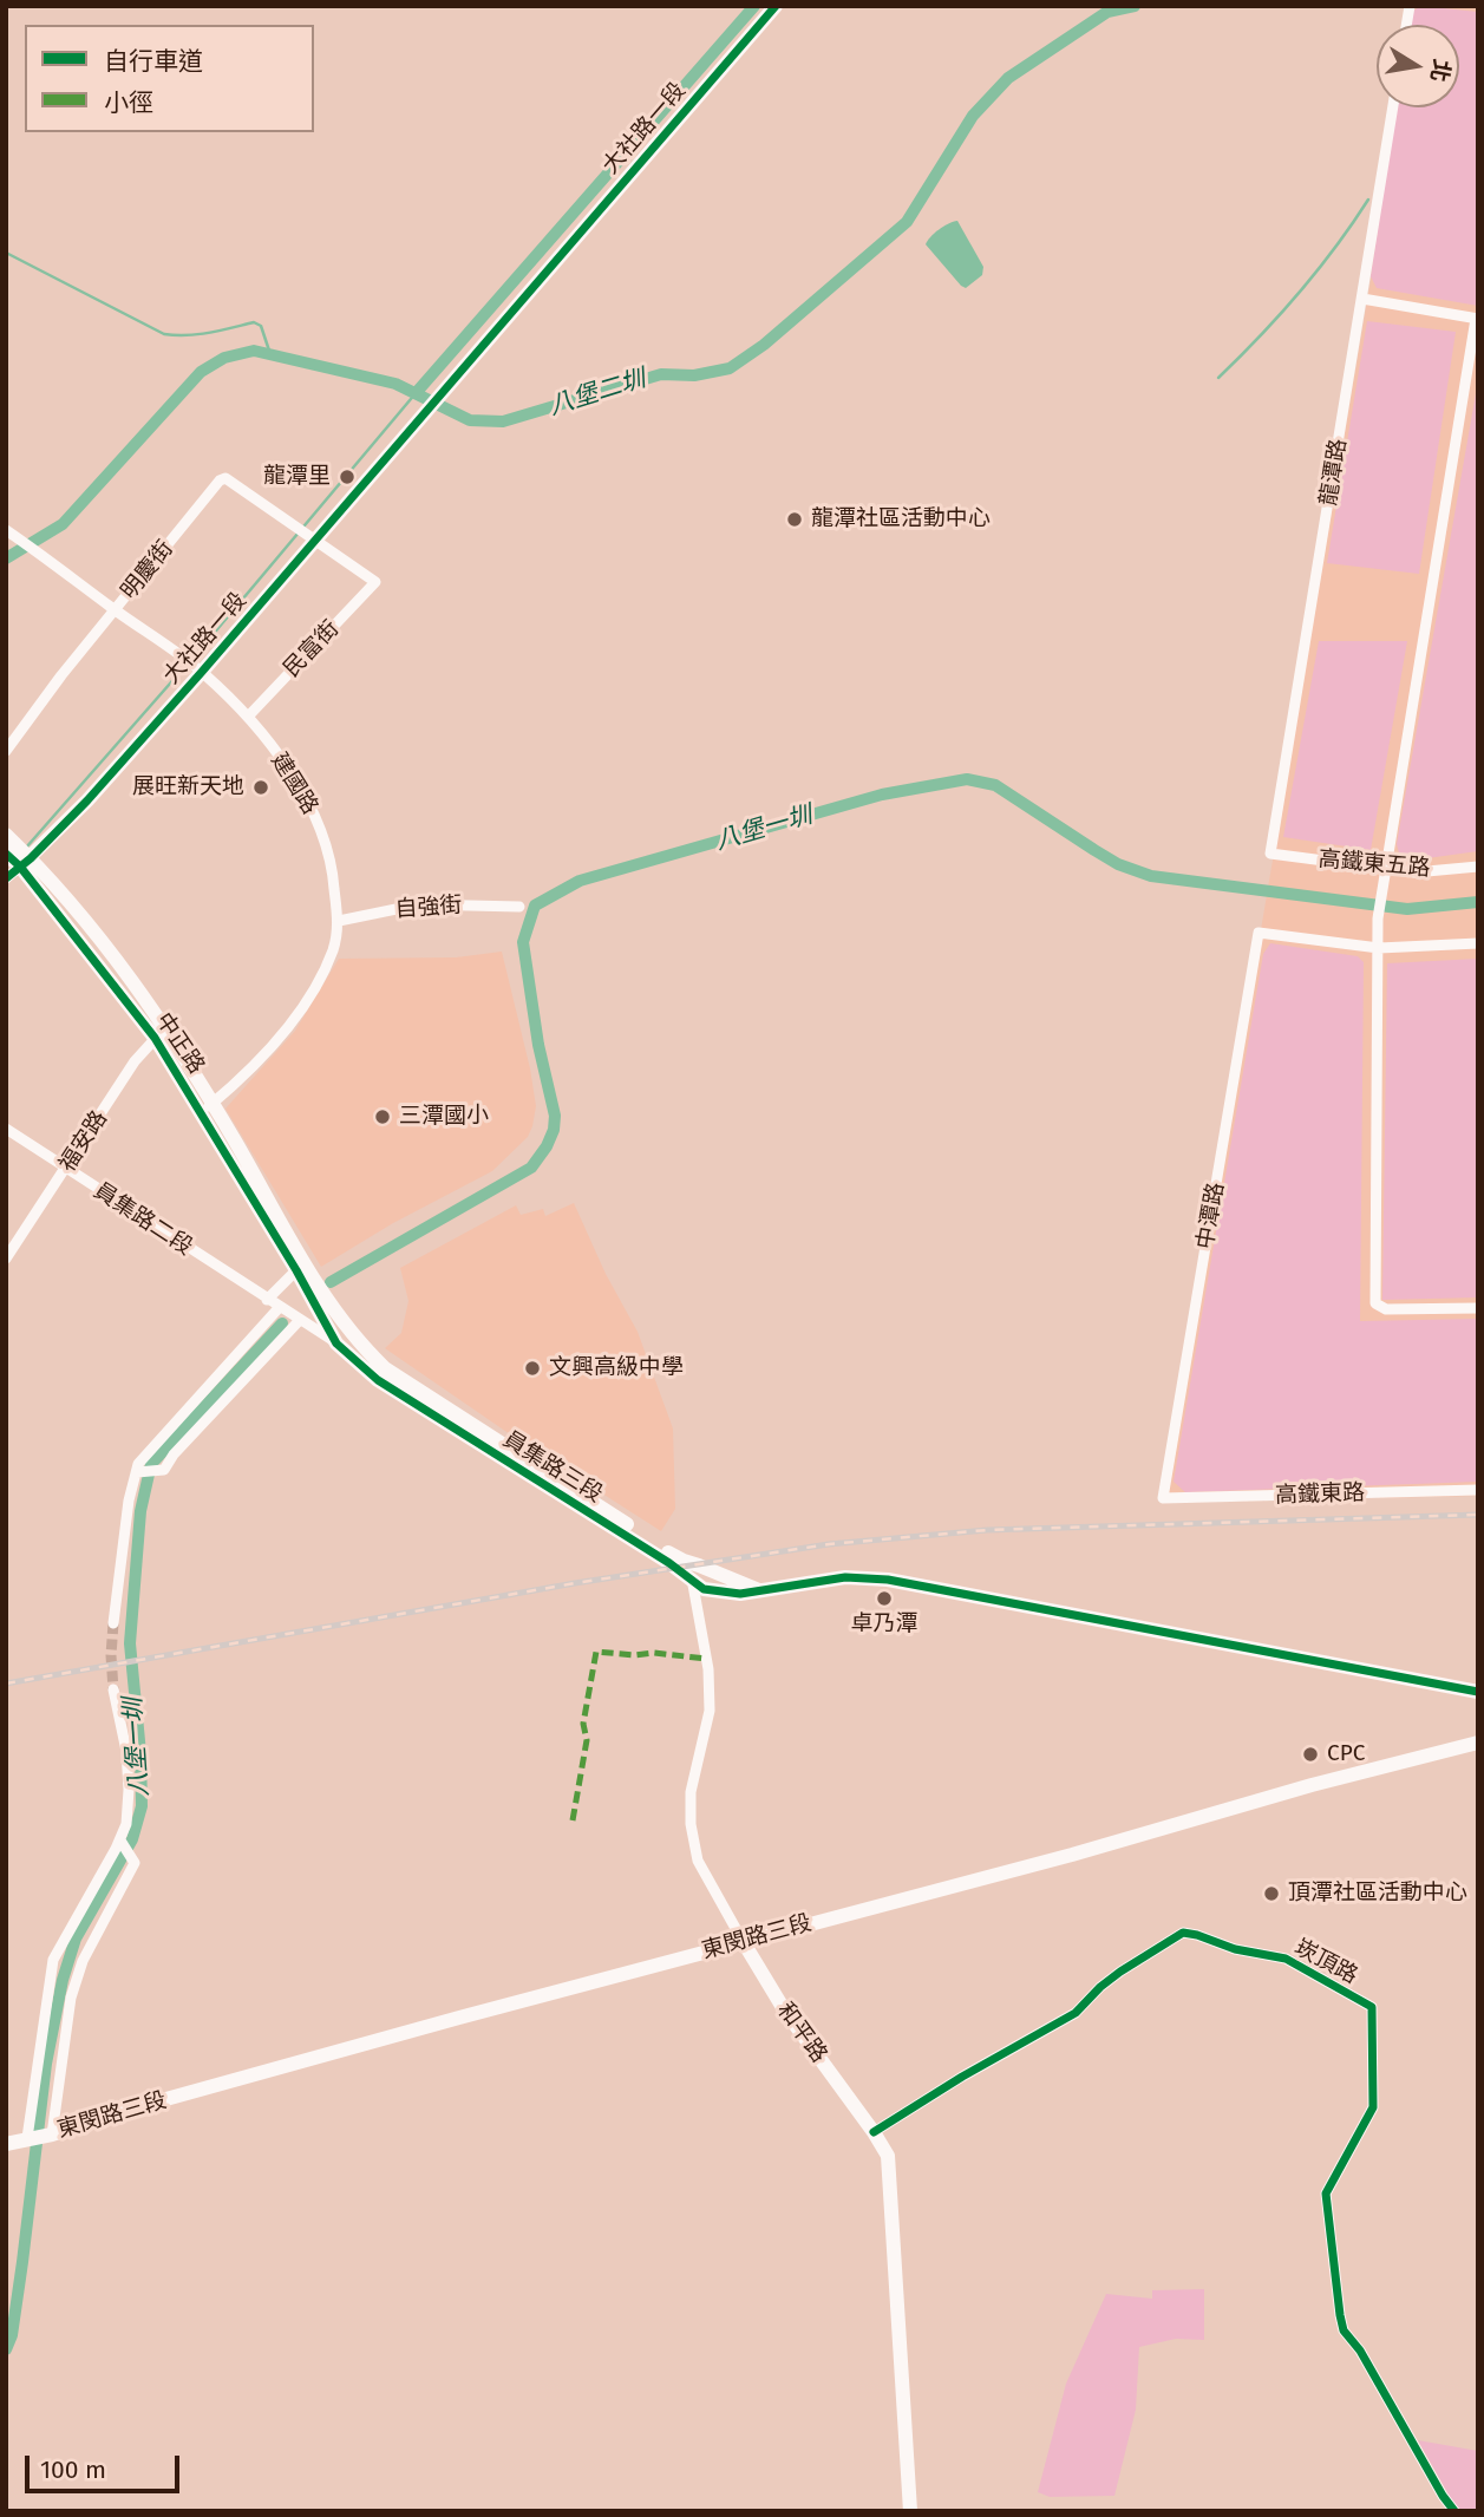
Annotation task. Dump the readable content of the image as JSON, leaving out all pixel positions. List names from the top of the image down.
{
  "streets": {
    "street": [
      "大社路一段",
      "龍潭路",
      "明慶街",
      "民富街",
      "建國路",
      "高鐵東五路",
      "自強街",
      "中正路",
      "福安路",
      "中潭路",
      "員集路二段",
      "員集路三段",
      "高鐵東路",
      "東閔路三段",
      "崁頂路",
      "和平路"
    ]
  },
  "crossings": [
    ["大社路一段", "明慶街"],
    ["大社路一段", "民富街"],
    ["大社路一段", "建國路"],
    ["大社路一段", "中正路"],
    ["龍潭路", "高鐵東五路"],
    ["明慶街", "民富街"],
    ["明慶街", "建國路"],
    ["民富街", "建國路"],
    ["建國路", "自強街"],
    ["建國路", "中正路"],
    ["中正路", "福安路"],
    ["福安路", "員集路二段"],
    ["中潭路", "高鐵東路"],
    ["員集路三段", "和平路"],
    ["東閔路三段", "和平路"],
    ["崁頂路", "和平路"]
  ],
  "water": ["八堡二圳", "八堡一圳"],
  "places": [
    "龍潭里",
    "龍潭社區活動中心",
    "展旺新天地",
    "三潭國小",
    "文興高級中學",
    "卓乃潭",
    "CPC",
    "頂潭社區活動中心"
  ],
  "legend": ["自行車道", "小徑"],
  "scale_bar": "100 m",
  "north": "right"
}
